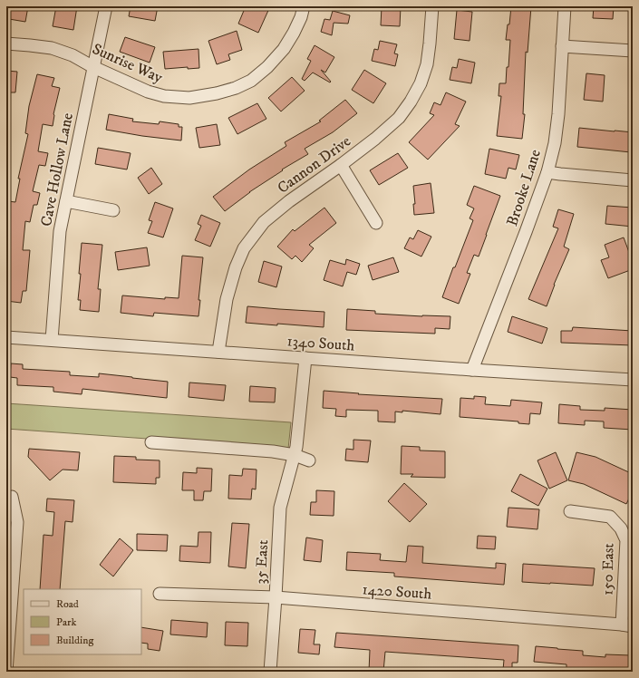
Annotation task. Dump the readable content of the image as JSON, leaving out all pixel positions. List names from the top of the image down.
{
  "streets": {
    "street": [
      "Sunrise Way",
      "Cannon Drive",
      "Cave Hollow Lane",
      "Brooke Lane",
      "1340 South",
      "35 East",
      "150 East",
      "1420 South"
    ]
  },
  "crossings": [
    ["Sunrise Way", "Cave Hollow Lane"],
    ["Cannon Drive", "1340 South"],
    ["Cave Hollow Lane", "1340 South"],
    ["Brooke Lane", "1340 South"],
    ["1340 South", "35 East"],
    ["35 East", "1420 South"],
    ["150 East", "1420 South"]
  ],
  "legend": ["Road", "Park", "Building"]
}
